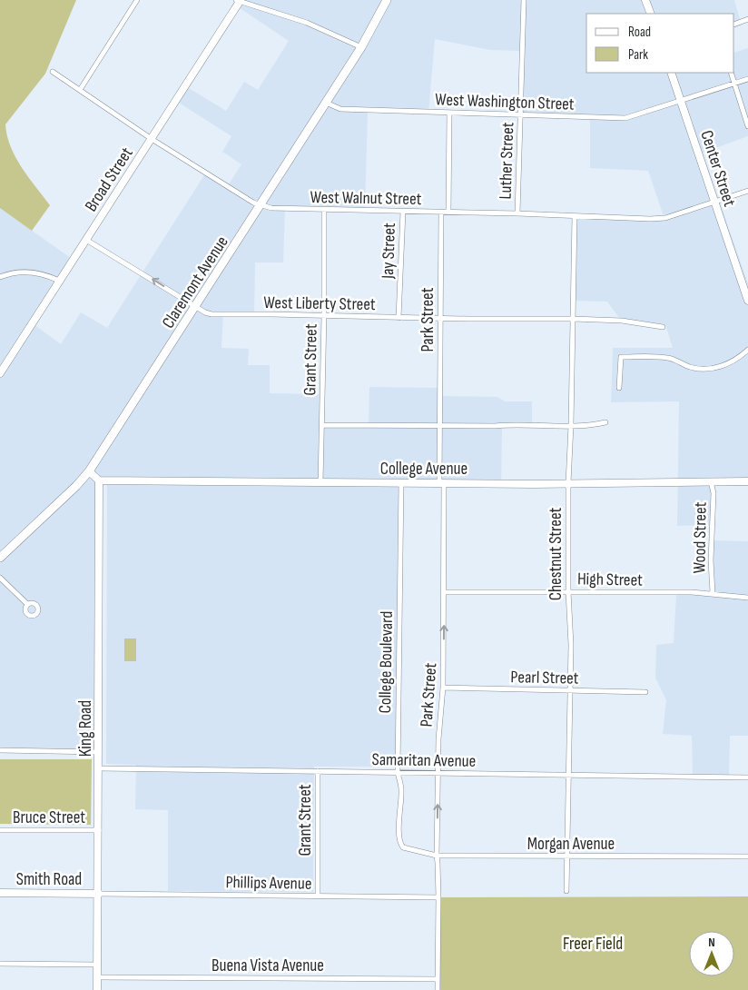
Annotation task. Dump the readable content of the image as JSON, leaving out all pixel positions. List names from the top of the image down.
{
  "streets": {
    "main road": ["Claremont Avenue"],
    "street": [
      "West Washington Street",
      "Luther Street",
      "Center Street",
      "Broad Street",
      "West Walnut Street",
      "Jay Street",
      "West Liberty Street",
      "Park Street",
      "Grant Street",
      "College Avenue",
      "Wood Street",
      "Chestnut Street",
      "High Street",
      "College Boulevard",
      "Pearl Street",
      "King Road",
      "Samaritan Avenue",
      "Bruce Street",
      "Morgan Avenue",
      "Smith Road",
      "Phillips Avenue",
      "Buena Vista Avenue"
    ]
  },
  "crossings": [
    ["West Washington Street", "Luther Street"],
    ["West Washington Street", "Center Street"],
    ["West Washington Street", "Claremont Avenue"],
    ["Luther Street", "West Walnut Street"],
    ["Center Street", "West Walnut Street"],
    ["Broad Street", "West Walnut Street"],
    ["Broad Street", "West Liberty Street"],
    ["West Walnut Street", "Jay Street"],
    ["West Walnut Street", "Claremont Avenue"],
    ["West Walnut Street", "Park Street"],
    ["West Walnut Street", "Grant Street"],
    ["West Walnut Street", "Chestnut Street"],
    ["Jay Street", "West Liberty Street"],
    ["Claremont Avenue", "West Liberty Street"],
    ["West Liberty Street", "Park Street"],
    ["West Liberty Street", "Grant Street"],
    ["West Liberty Street", "Chestnut Street"],
    ["Park Street", "College Avenue"],
    ["Park Street", "High Street"],
    ["Park Street", "Pearl Street"],
    ["Park Street", "Samaritan Avenue"],
    ["Park Street", "Morgan Avenue"],
    ["Park Street", "Phillips Avenue"],
    ["Park Street", "Buena Vista Avenue"],
    ["Grant Street", "College Avenue"],
    ["Grant Street", "Samaritan Avenue"],
    ["Grant Street", "Phillips Avenue"],
    ["College Avenue", "Wood Street"],
    ["College Avenue", "Chestnut Street"],
    ["College Avenue", "College Boulevard"],
    ["College Avenue", "King Road"],
    ["Wood Street", "High Street"],
    ["Chestnut Street", "High Street"],
    ["Chestnut Street", "Pearl Street"],
    ["Chestnut Street", "Samaritan Avenue"],
    ["Chestnut Street", "Morgan Avenue"],
    ["College Boulevard", "Samaritan Avenue"],
    ["College Boulevard", "Morgan Avenue"],
    ["King Road", "Samaritan Avenue"],
    ["King Road", "Bruce Street"],
    ["King Road", "Smith Road"],
    ["King Road", "Phillips Avenue"],
    ["King Road", "Buena Vista Avenue"],
    ["Smith Road", "Phillips Avenue"]
  ],
  "parks": ["Freer Field"],
  "legend": ["Road", "Park"],
  "north": "top"
}
